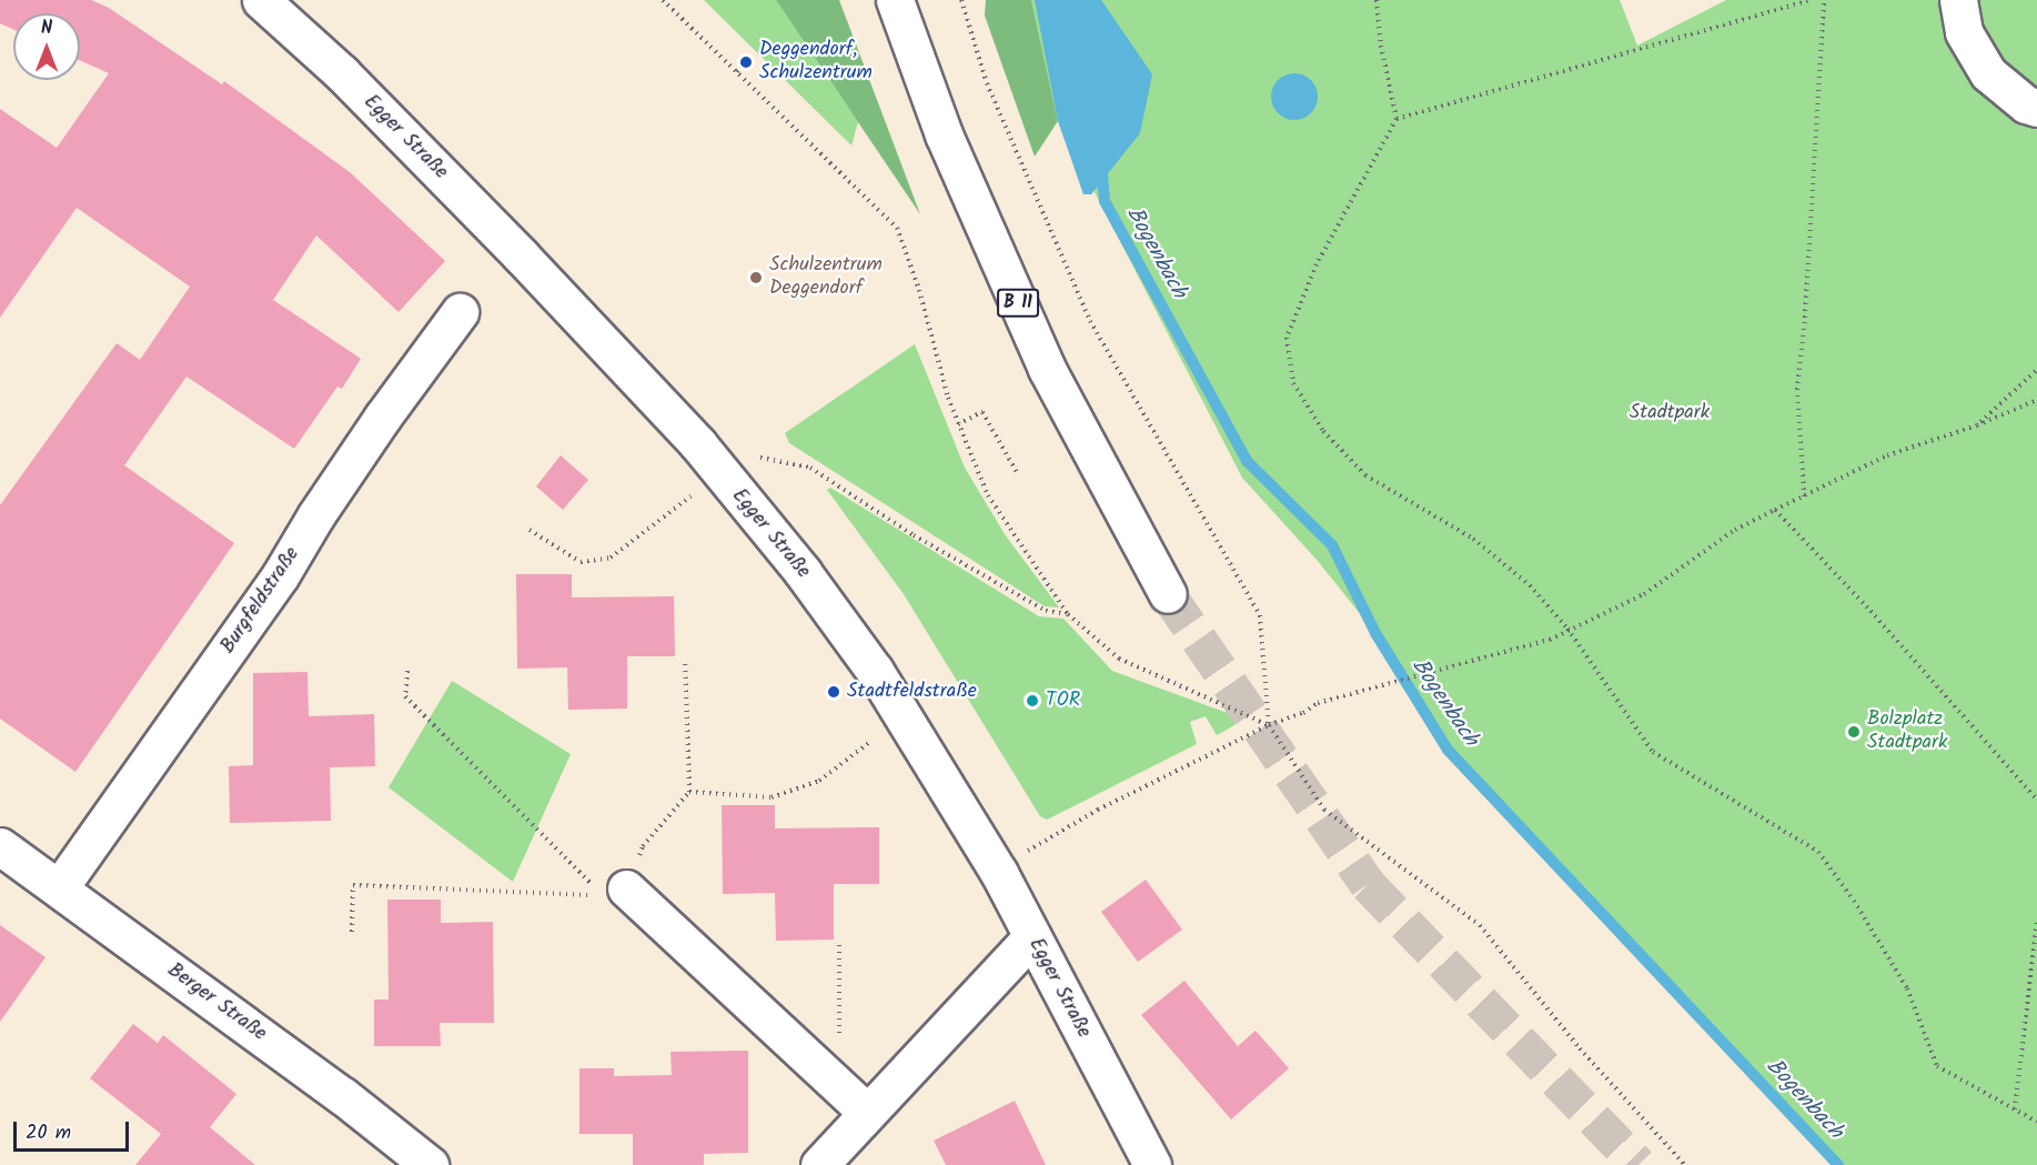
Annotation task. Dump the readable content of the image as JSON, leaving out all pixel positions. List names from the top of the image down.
{
  "streets": {
    "main road": [
      "Egger Straße",
      "B 11",
      "Burgfeldstraße",
      "Berger Straße"
    ]
  },
  "crossings": [
    ["Burgfeldstraße", "Berger Straße"]
  ],
  "water": ["Bogenbach"],
  "parks": ["Stadtpark"],
  "places": [
    "Deggendorf, Schulzentrum",
    "Schulzentrum Deggendorf",
    "Stadtfeldstraße",
    "TOR",
    "Bolzplatz Stadtpark"
  ],
  "scale_bar": "20 m",
  "north": "top"
}
